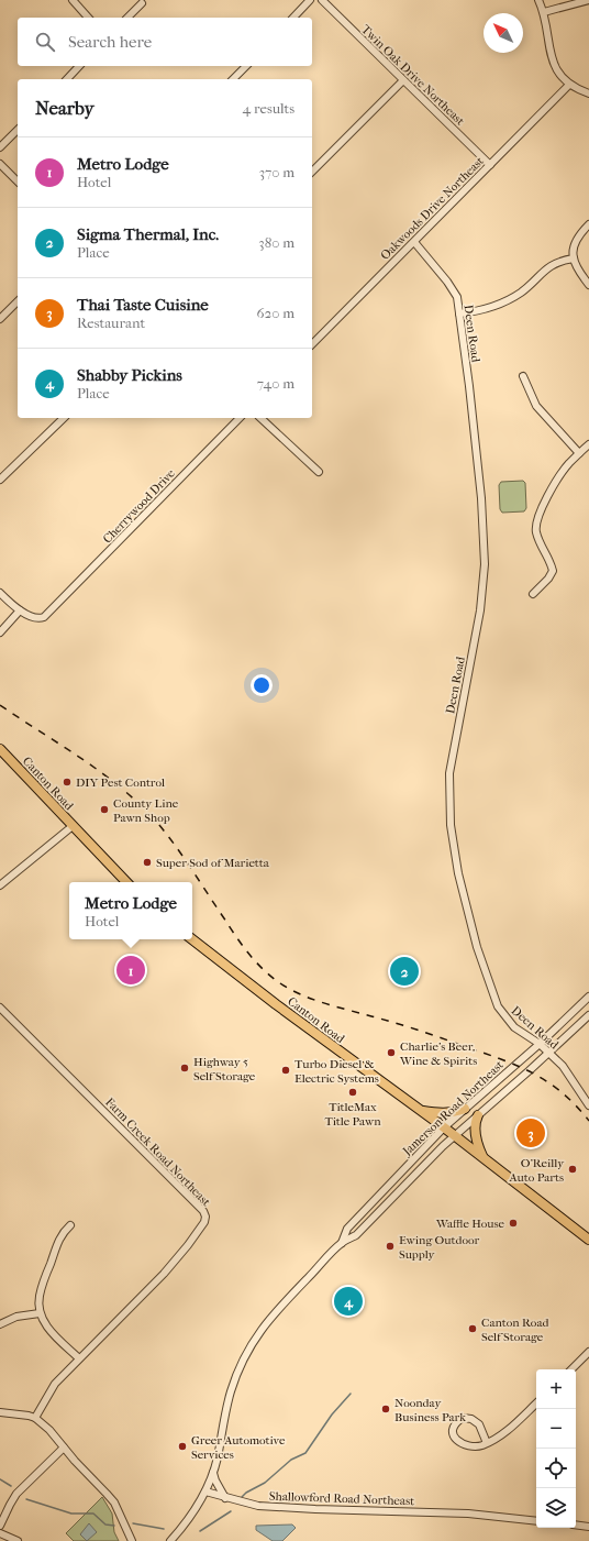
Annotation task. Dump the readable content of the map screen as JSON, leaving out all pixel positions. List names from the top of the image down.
{
  "streets": {
    "main road": ["Canton Road"],
    "street": [
      "Twin Oak Drive Northeast",
      "Oakwoods Drive Northeast",
      "Deen Road",
      "Cherrywood Drive",
      "Jamerson Road Northeast",
      "Farm Creek Road Northeast",
      "Shallowford Road Northeast"
    ]
  },
  "crossings": [
    ["Twin Oak Drive Northeast", "Oakwoods Drive Northeast"],
    ["Oakwoods Drive Northeast", "Deen Road"],
    ["Deen Road", "Jamerson Road Northeast"],
    ["Canton Road", "Jamerson Road Northeast"],
    ["Jamerson Road Northeast", "Shallowford Road Northeast"]
  ],
  "places": [
    "DIY Pest Control",
    "County Line Pawn Shop",
    "Super Sod of Marietta",
    "Charlie's Beer, Wine & Spirits",
    "Highway 5 Self Storage",
    "Turbo Diesel & Electric Systems",
    "TitleMax Title Pawn",
    "O'Reilly Auto Parts",
    "Waffle House",
    "Ewing Outdoor Supply",
    "Canton Road Self Storage",
    "Noonday Business Park",
    "Greer Automotive Services"
  ],
  "north": "top left",
  "page": {
    "search": "Search here",
    "heading": ["Nearby", "4 results"],
    "list": [
      {
        "mark": "1",
        "name": "Metro Lodge",
        "note": "Hotel",
        "value": "370 m"
      },
      {
        "mark": "2",
        "name": "Sigma Thermal, Inc.",
        "note": "Place",
        "value": "380 m"
      },
      {
        "mark": "3",
        "name": "Thai Taste Cuisine",
        "note": "Restaurant",
        "value": "620 m"
      },
      {
        "mark": "4",
        "name": "Shabby Pickins",
        "note": "Place",
        "value": "740 m"
      }
    ],
    "popup": ["Metro Lodge", "Hotel"],
    "pins": [
      "1",
      "2",
      "3",
      "4"
    ],
    "map_buttons": ["+", "−"]
  }
}
